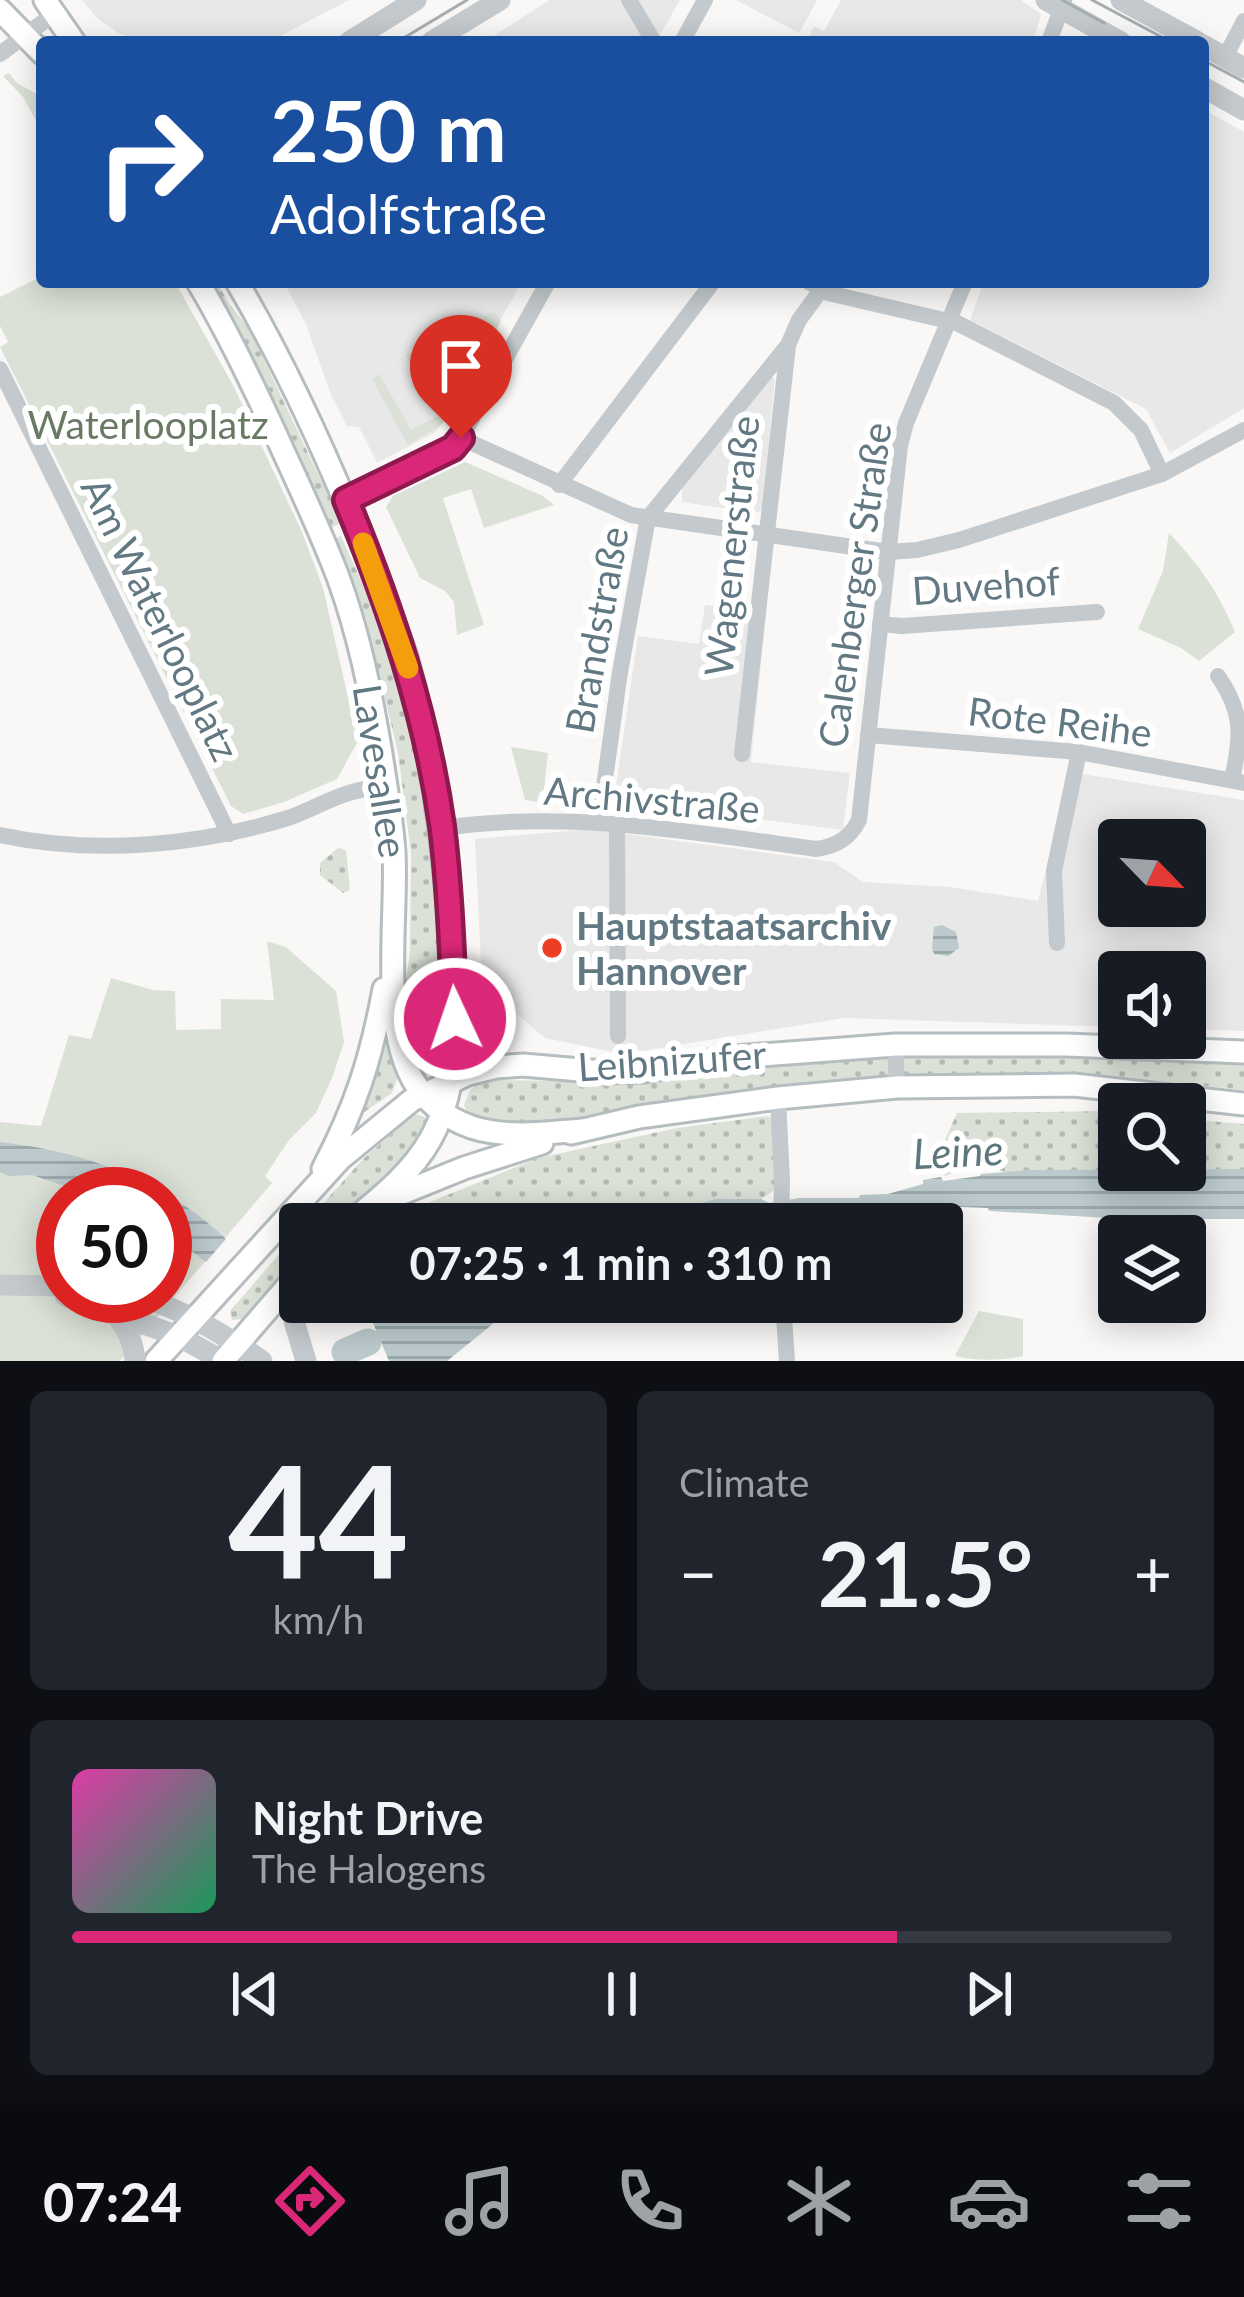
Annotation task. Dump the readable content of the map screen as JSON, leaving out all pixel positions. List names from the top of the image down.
{
  "streets": {
    "main road": ["Lavesallee", "Leibnizufer"],
    "street": [
      "Wagenerstraße",
      "Calenberger Straße",
      "Duvehof",
      "Am Waterlooplatz",
      "Brandstraße",
      "Rote Reihe",
      "Archivstraße"
    ]
  },
  "crossings": [
    ["Wagenerstraße", "Brandstraße"],
    ["Calenberger Straße", "Duvehof"],
    ["Calenberger Straße", "Rote Reihe"],
    ["Calenberger Straße", "Archivstraße"],
    ["Brandstraße", "Archivstraße"],
    ["Lavesallee", "Archivstraße"],
    ["Lavesallee", "Leibnizufer"]
  ],
  "water": ["Leine"],
  "parks": ["Waterlooplatz"],
  "places": ["Hauptstaatsarchiv Hannover"],
  "north": "bottom right",
  "page": {
    "turn": ["250 m", "Adolfstraße"],
    "limit": "50",
    "trip": "07:25 · 1 min · 310 m",
    "tile": [
      ["44", "km/h"],
      "Climate"
    ],
    "heat": ["−", "21.5°", "+"],
    "song": ["Night Drive", "The Halogens"],
    "tabs": "07:24"
  }
}
